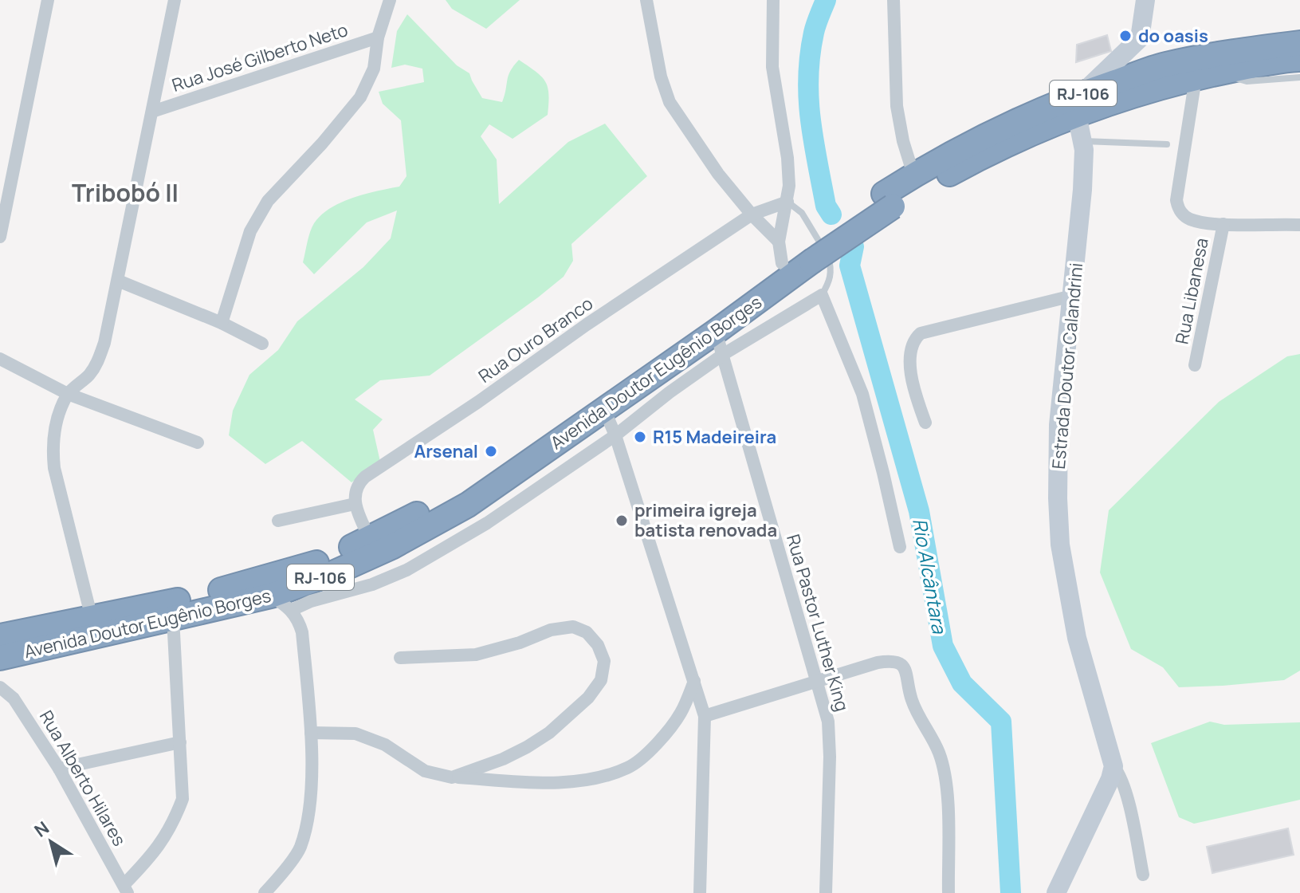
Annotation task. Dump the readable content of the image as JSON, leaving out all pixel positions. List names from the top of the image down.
{
  "streets": {
    "highway": ["RJ-106", "Avenida Doutor Eugênio Borges"],
    "street": [
      "Rua José Gilberto Neto",
      "Rua Libanesa",
      "Rua Ouro Branco",
      "Estrada Doutor Calandrini",
      "Rua Pastor Luther King",
      "Rua Alberto Hilares"
    ]
  },
  "crossings": [
    ["Estrada Doutor Calandrini", "Avenida Doutor Eugênio Borges"],
    ["Avenida Doutor Eugênio Borges", "Rua Pastor Luther King"]
  ],
  "districts": ["Tribobó II"],
  "water": ["Rio Alcântara"],
  "places": [
    "do oasis",
    "R15 Madeireira",
    "Arsenal",
    "primeira igreja batista renovada"
  ],
  "north": "top left"
}
